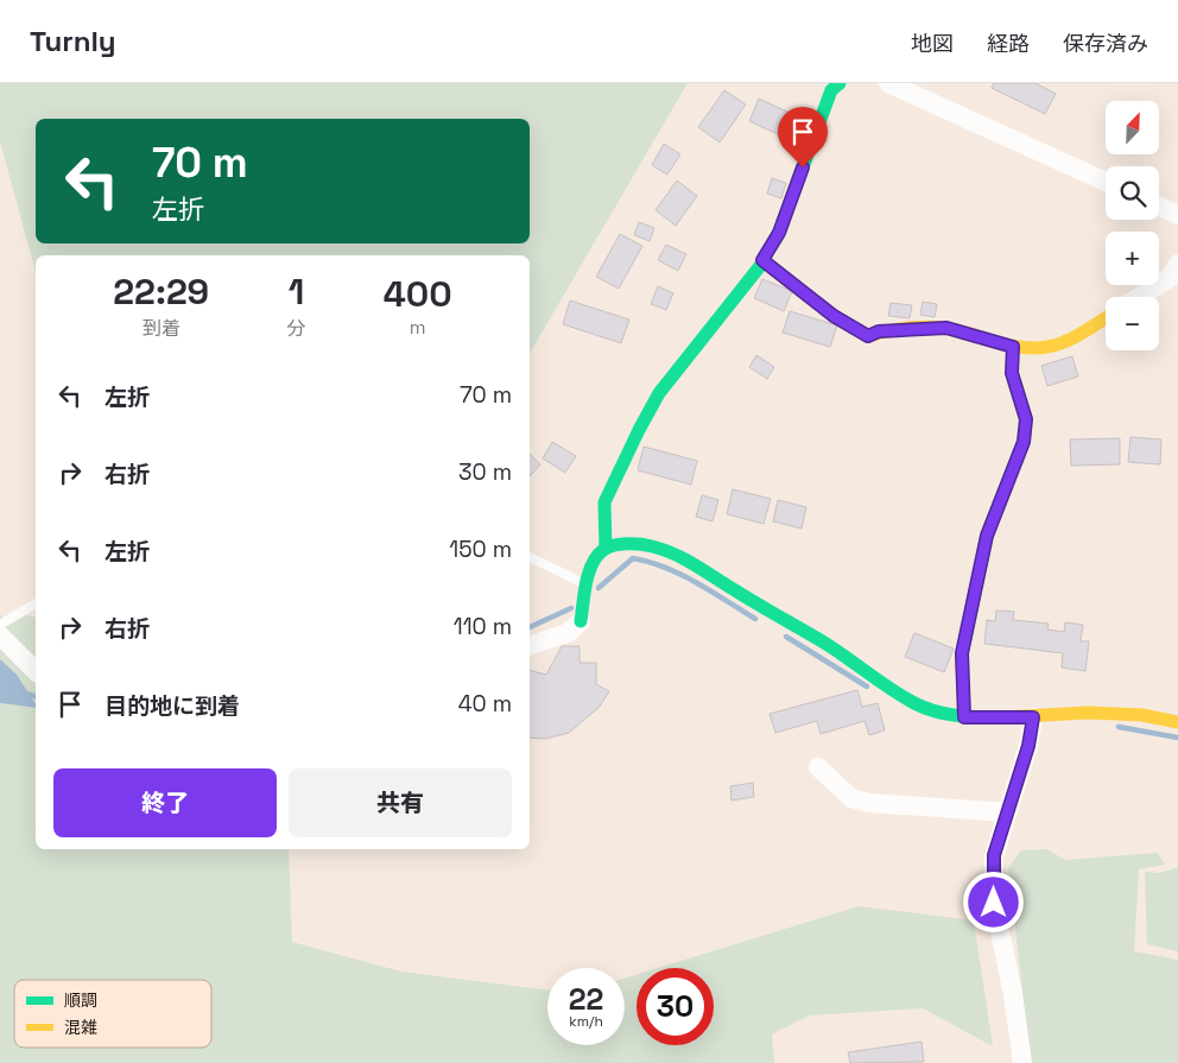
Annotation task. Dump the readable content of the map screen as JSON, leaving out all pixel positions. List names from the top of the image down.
{
  "legend": ["順調", "混雑"],
  "north": "top right",
  "page": {
    "header": "Turnly",
    "nav": ["地図", "経路", "保存済み"],
    "map_buttons": ["+", "−"],
    "turn": ["70 m", "左折"],
    "eta": [
      "22:29",
      "到着",
      "1",
      "分",
      "400",
      "m"
    ],
    "list": [
      {
        "name": "左折",
        "value": "70 m"
      },
      {
        "name": "右折",
        "value": "30 m"
      },
      {
        "name": "左折",
        "value": "150 m"
      },
      {
        "name": "右折",
        "value": "110 m"
      },
      {
        "name": "目的地に到着",
        "value": "40 m"
      }
    ],
    "buttons": ["終了", "共有"],
    "speed": "22 km/h",
    "limit": "30"
  }
}
